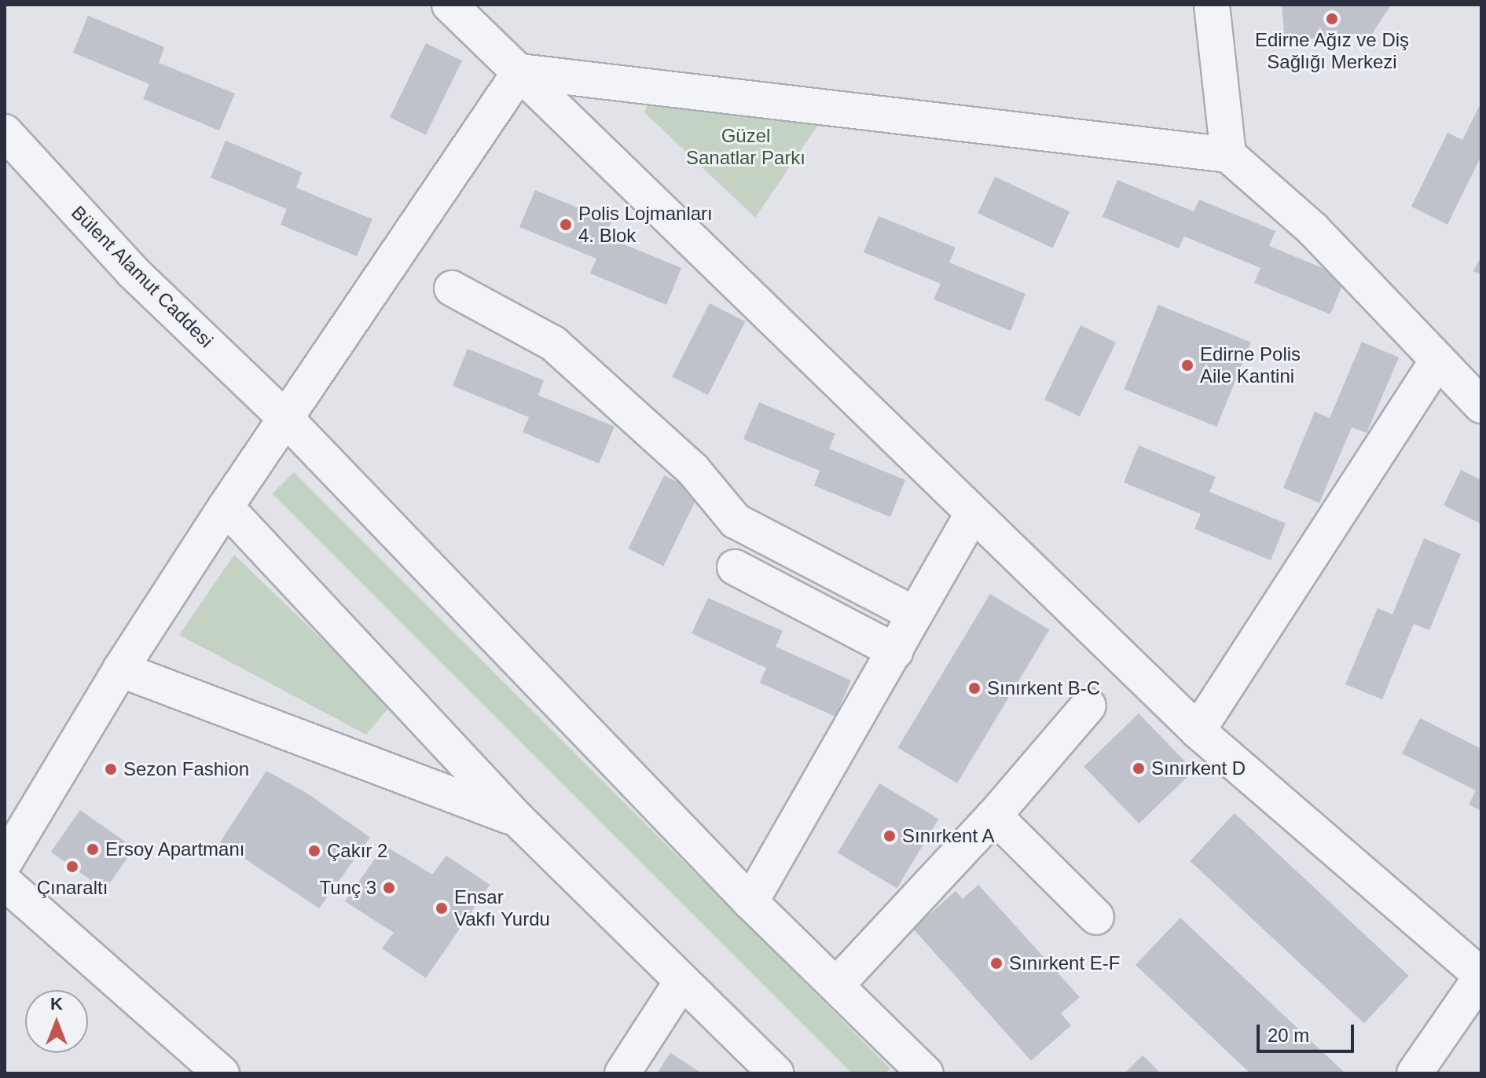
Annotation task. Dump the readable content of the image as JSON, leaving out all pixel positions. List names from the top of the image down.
{
  "streets": {
    "street": ["Bülent Alamut Caddesi"]
  },
  "parks": ["Güzel Sanatlar Parkı"],
  "places": [
    "Edirne Ağız ve Diş Sağlığı Merkezi",
    "Polis Lojmanları 4. Blok",
    "Edirne Polis Aile Kantini",
    "Sınırkent B-C",
    "Sınırkent D",
    "Sezon Fashion",
    "Sınırkent A",
    "Ersoy Apartmanı",
    "Çakır 2",
    "Çınaraltı",
    "Tunç 3",
    "Ensar Vakfı Yurdu",
    "Sınırkent E-F"
  ],
  "scale_bar": "20 m",
  "north": "top"
}
